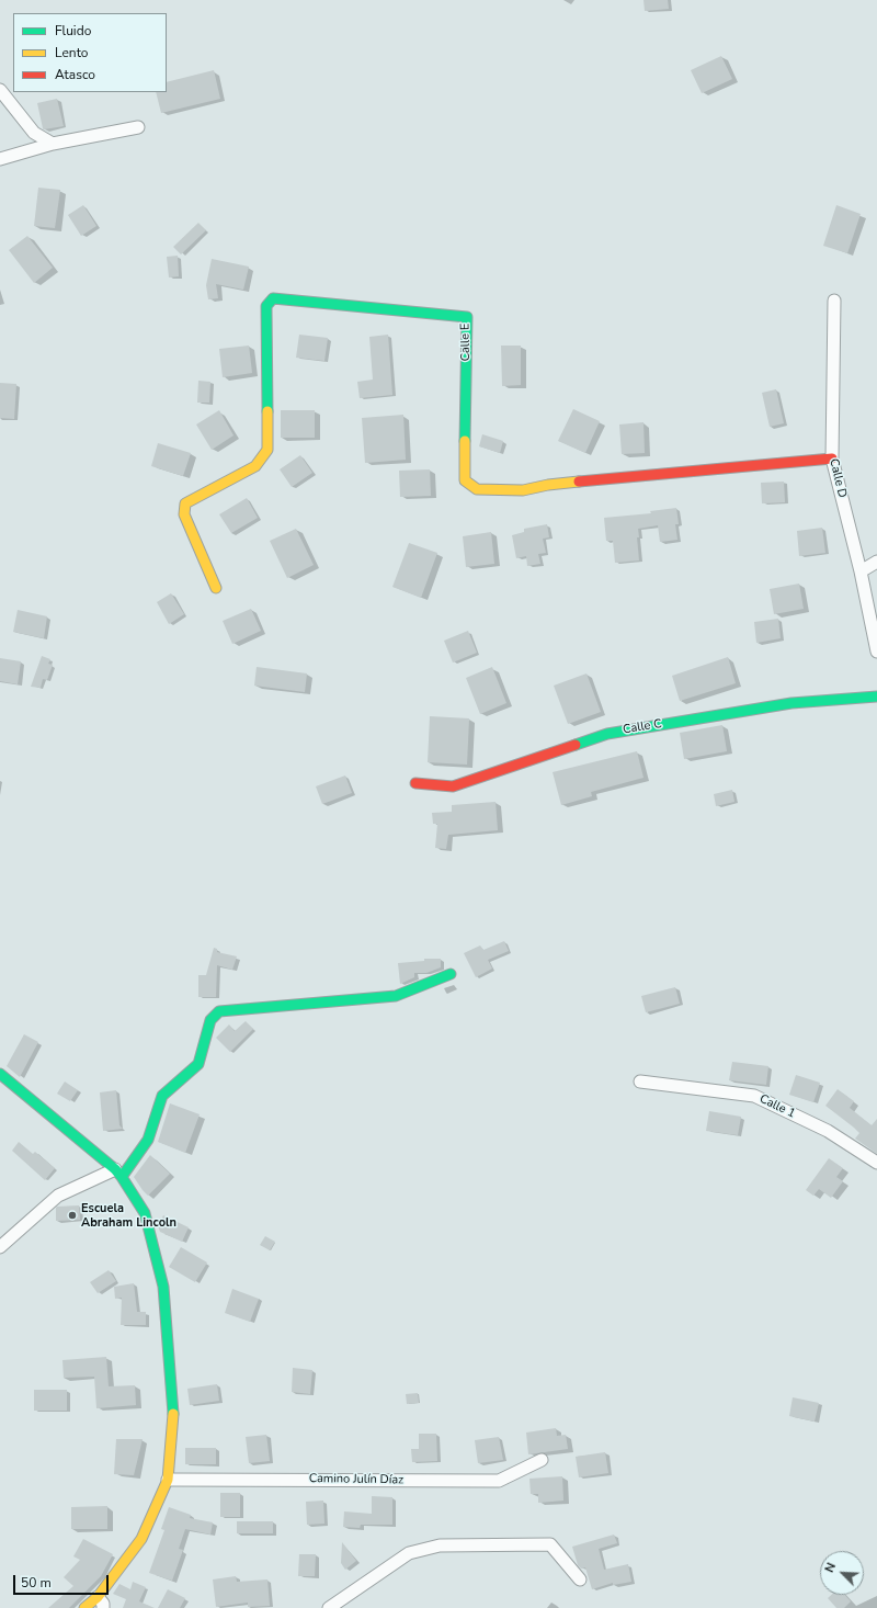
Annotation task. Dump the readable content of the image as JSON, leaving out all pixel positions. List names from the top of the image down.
{
  "streets": {
    "street": [
      "Calle E",
      "Calle D",
      "Calle C",
      "Calle 1",
      "Camino Julín Díaz"
    ]
  },
  "crossings": [
    ["Calle E", "Calle D"]
  ],
  "places": ["Escuela Abraham Lincoln"],
  "legend": ["Fluido", "Lento", "Atasco"],
  "scale_bar": "50 m",
  "north": "top left"
}
